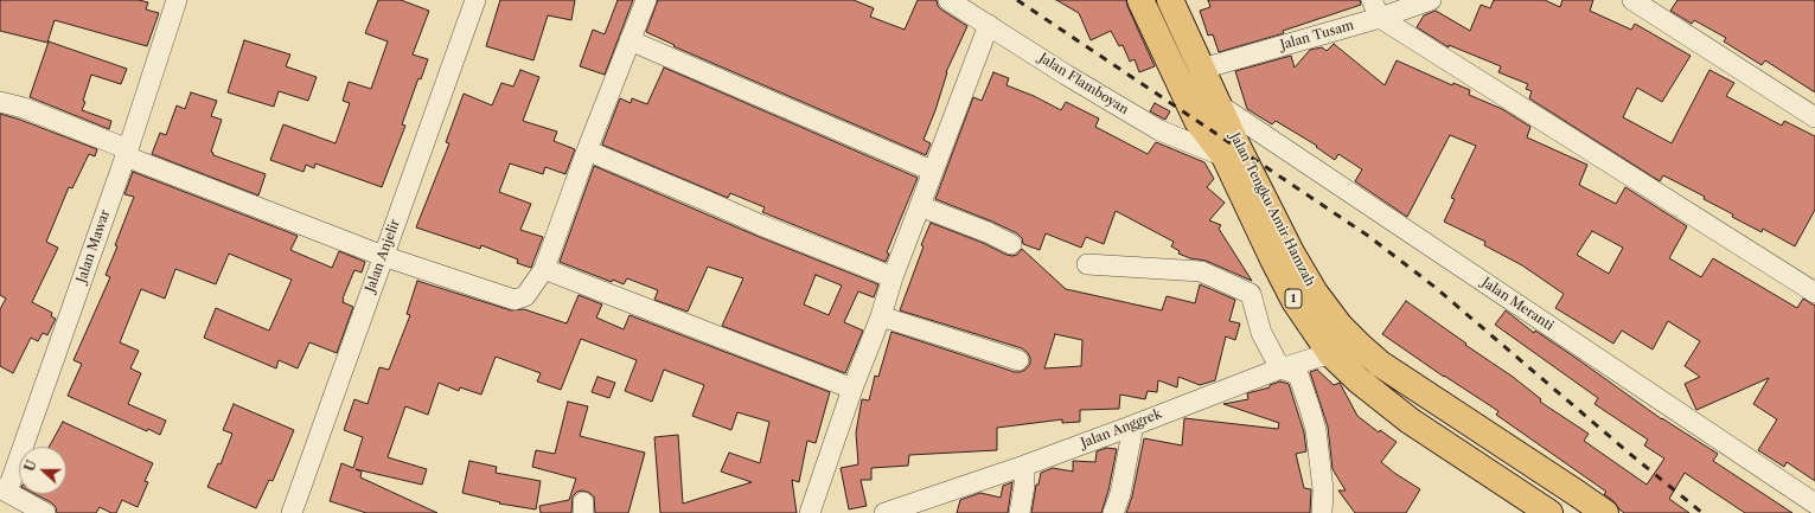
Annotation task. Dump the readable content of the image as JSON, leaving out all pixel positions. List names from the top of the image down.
{
  "streets": {
    "main road": ["Jalan Tengku Amir Hamzah", "1"],
    "street": [
      "Jalan Tusam",
      "Jalan Flamboyan",
      "Jalan Mawar",
      "Jalan Anjelir",
      "Jalan Meranti",
      "Jalan Anggrek"
    ]
  },
  "crossings": [
    ["Jalan Tusam", "Jalan Tengku Amir Hamzah"],
    ["Jalan Flamboyan", "Jalan Tengku Amir Hamzah"],
    ["Jalan Tengku Amir Hamzah", "Jalan Meranti"],
    ["Jalan Tengku Amir Hamzah", "Jalan Anggrek"]
  ],
  "north": "left"
}
